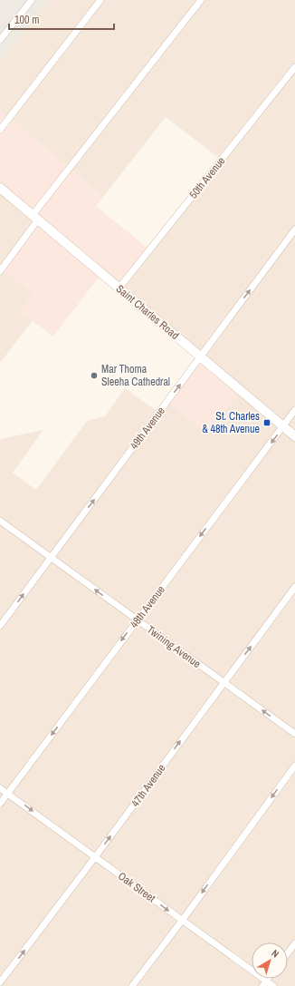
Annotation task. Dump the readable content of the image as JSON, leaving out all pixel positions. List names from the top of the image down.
{
  "streets": {
    "main road": ["Saint Charles Road"],
    "street": [
      "50th Avenue",
      "49th Avenue",
      "48th Avenue",
      "Twining Avenue",
      "47th Avenue",
      "Oak Street"
    ]
  },
  "crossings": [
    ["50th Avenue", "Saint Charles Road"],
    ["Saint Charles Road", "49th Avenue"],
    ["Saint Charles Road", "48th Avenue"],
    ["49th Avenue", "Twining Avenue"],
    ["48th Avenue", "Twining Avenue"],
    ["48th Avenue", "Oak Street"],
    ["Twining Avenue", "47th Avenue"],
    ["47th Avenue", "Oak Street"]
  ],
  "one_way": [
    "49th Avenue",
    "48th Avenue",
    "Twining Avenue",
    "47th Avenue",
    "Oak Street"
  ],
  "places": {
    "other": ["Mar Thoma Sleeha Cathedral"],
    "transit": ["St. Charles & 48th Avenue"]
  },
  "scale_bar": "100 m",
  "north": "top right"
}
